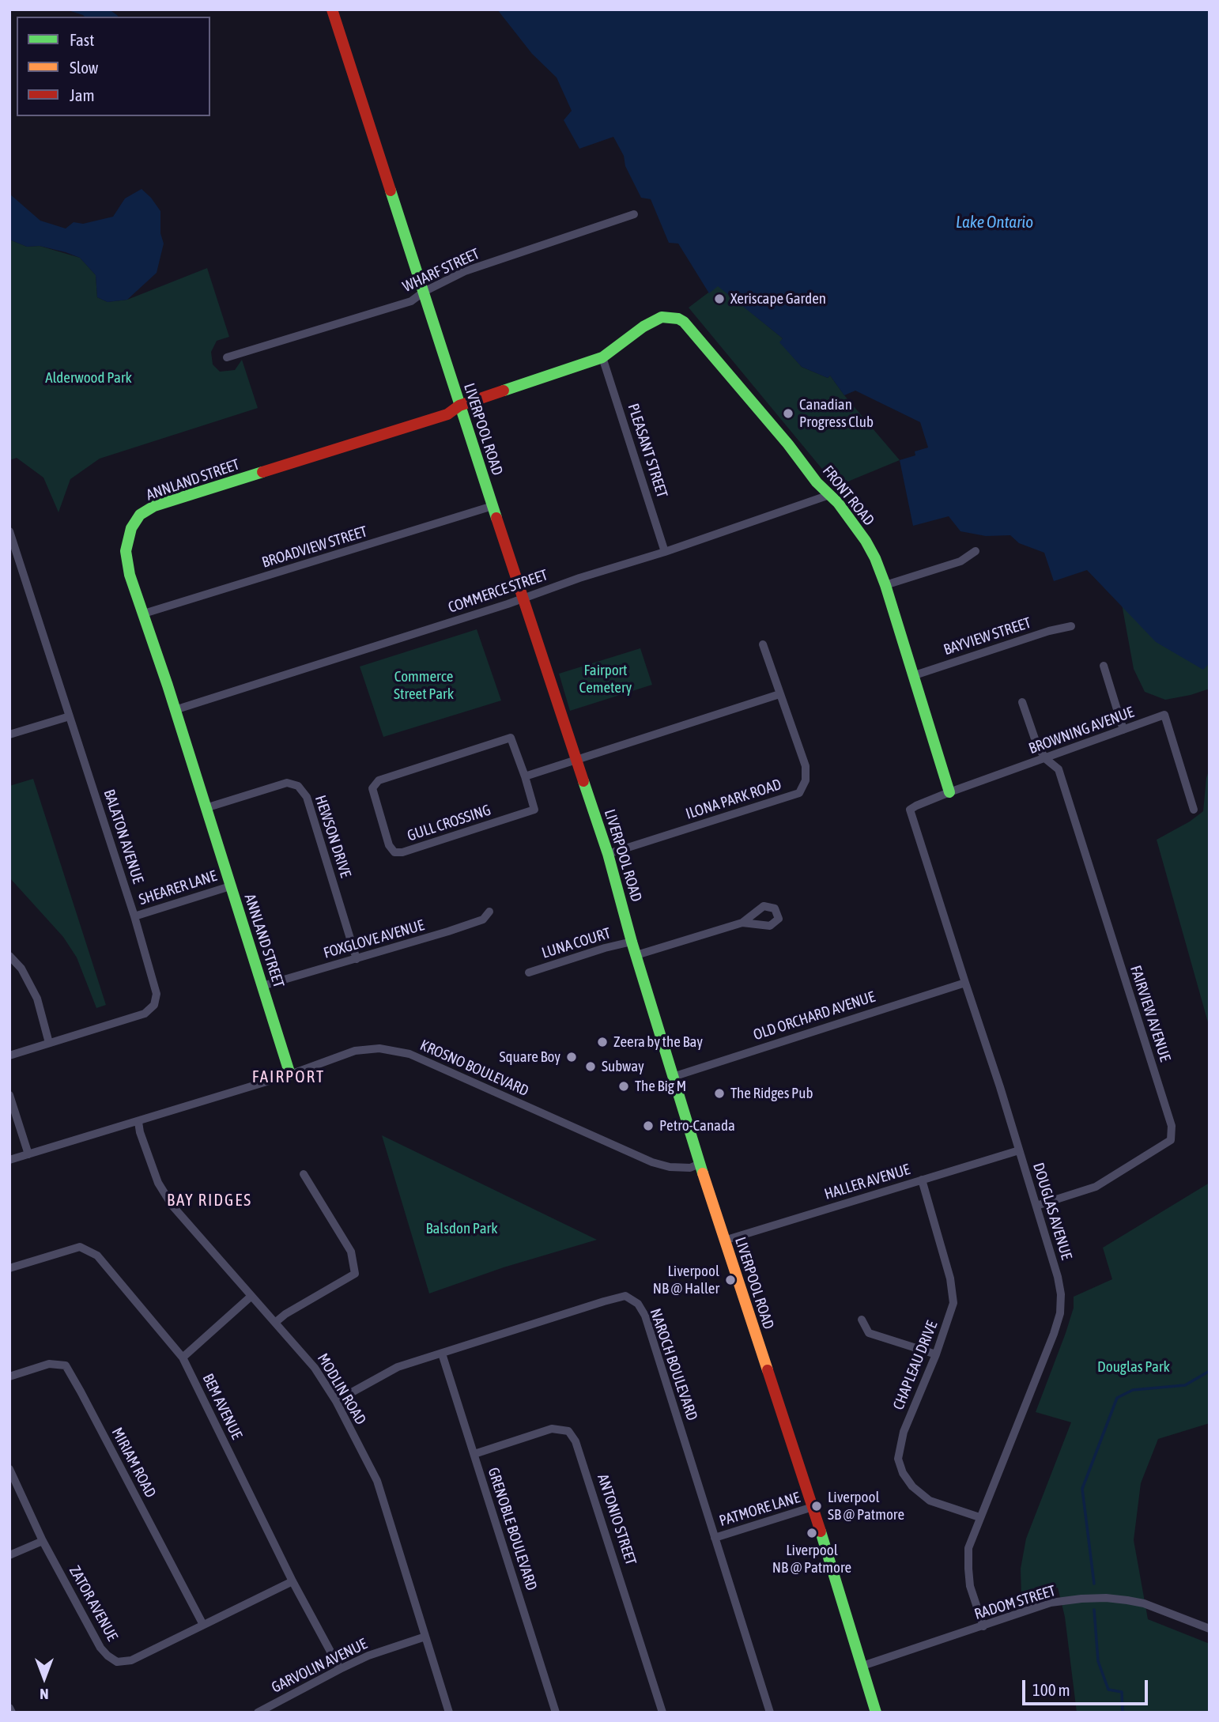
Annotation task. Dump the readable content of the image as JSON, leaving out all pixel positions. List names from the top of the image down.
{
  "streets": {
    "street": [
      "WHARF STREET",
      "LIVERPOOL ROAD",
      "PLEASANT STREET",
      "ANNLAND STREET",
      "FRONT ROAD",
      "BROADVIEW STREET",
      "COMMERCE STREET",
      "BAYVIEW STREET",
      "BROWNING AVENUE",
      "ILONA PARK ROAD",
      "GULL CROSSING",
      "BALATON AVENUE",
      "HEWSON DRIVE",
      "SHEARER LANE",
      "FOXGLOVE AVENUE",
      "LUNA COURT",
      "FAIRVIEW AVENUE",
      "OLD ORCHARD AVENUE",
      "KROSNO BOULEVARD",
      "HALLER AVENUE",
      "DOUGLAS AVENUE",
      "NAROCH BOULEVARD",
      "CHAPLEAU DRIVE",
      "MODLIN ROAD",
      "BEM AVENUE",
      "MIRIAM ROAD",
      "PATMORE LANE",
      "ANTONIO STREET",
      "GRENOBLE BOULEVARD",
      "RADOM STREET",
      "ZATOR AVENUE",
      "GARVOLIN AVENUE"
    ]
  },
  "crossings": [
    ["WHARF STREET", "LIVERPOOL ROAD"],
    ["LIVERPOOL ROAD", "ANNLAND STREET"],
    ["LIVERPOOL ROAD", "BROADVIEW STREET"],
    ["LIVERPOOL ROAD", "COMMERCE STREET"],
    ["LIVERPOOL ROAD", "ILONA PARK ROAD"],
    ["LIVERPOOL ROAD", "LUNA COURT"],
    ["LIVERPOOL ROAD", "OLD ORCHARD AVENUE"],
    ["LIVERPOOL ROAD", "KROSNO BOULEVARD"],
    ["LIVERPOOL ROAD", "HALLER AVENUE"],
    ["LIVERPOOL ROAD", "PATMORE LANE"],
    ["LIVERPOOL ROAD", "RADOM STREET"],
    ["PLEASANT STREET", "ANNLAND STREET"],
    ["PLEASANT STREET", "COMMERCE STREET"],
    ["ANNLAND STREET", "FRONT ROAD"],
    ["ANNLAND STREET", "BROADVIEW STREET"],
    ["ANNLAND STREET", "COMMERCE STREET"],
    ["ANNLAND STREET", "HEWSON DRIVE"],
    ["ANNLAND STREET", "SHEARER LANE"],
    ["ANNLAND STREET", "FOXGLOVE AVENUE"],
    ["ANNLAND STREET", "KROSNO BOULEVARD"],
    ["FRONT ROAD", "COMMERCE STREET"],
    ["FRONT ROAD", "BAYVIEW STREET"],
    ["FRONT ROAD", "BROWNING AVENUE"],
    ["BROWNING AVENUE", "FAIRVIEW AVENUE"],
    ["BROWNING AVENUE", "DOUGLAS AVENUE"],
    ["BALATON AVENUE", "SHEARER LANE"],
    ["HEWSON DRIVE", "FOXGLOVE AVENUE"],
    ["FAIRVIEW AVENUE", "DOUGLAS AVENUE"],
    ["OLD ORCHARD AVENUE", "DOUGLAS AVENUE"],
    ["KROSNO BOULEVARD", "MODLIN ROAD"],
    ["HALLER AVENUE", "DOUGLAS AVENUE"],
    ["HALLER AVENUE", "CHAPLEAU DRIVE"],
    ["DOUGLAS AVENUE", "CHAPLEAU DRIVE"],
    ["DOUGLAS AVENUE", "RADOM STREET"],
    ["NAROCH BOULEVARD", "MODLIN ROAD"],
    ["NAROCH BOULEVARD", "PATMORE LANE"],
    ["NAROCH BOULEVARD", "GRENOBLE BOULEVARD"],
    ["MODLIN ROAD", "GARVOLIN AVENUE"],
    ["BEM AVENUE", "ZATOR AVENUE"],
    ["BEM AVENUE", "GARVOLIN AVENUE"],
    ["MIRIAM ROAD", "ZATOR AVENUE"],
    ["ANTONIO STREET", "GRENOBLE BOULEVARD"]
  ],
  "districts": ["FAIRPORT", "BAY RIDGES"],
  "water": ["Lake Ontario"],
  "parks": [
    "Alderwood Park",
    "Fairport Cemetery",
    "Commerce Street Park",
    "Balsdon Park",
    "Douglas Park"
  ],
  "places": [
    "Xeriscape Garden",
    "Canadian Progress Club",
    "Zeera by the Bay",
    "Square Boy",
    "Subway",
    "The Big M",
    "The Ridges Pub",
    "Petro-Canada",
    "Liverpool NB @ Haller",
    "Liverpool SB @ Patmore",
    "Liverpool NB @ Patmore"
  ],
  "legend": ["Fast", "Slow", "Jam"],
  "scale_bar": "100 m",
  "north": "bottom"
}
